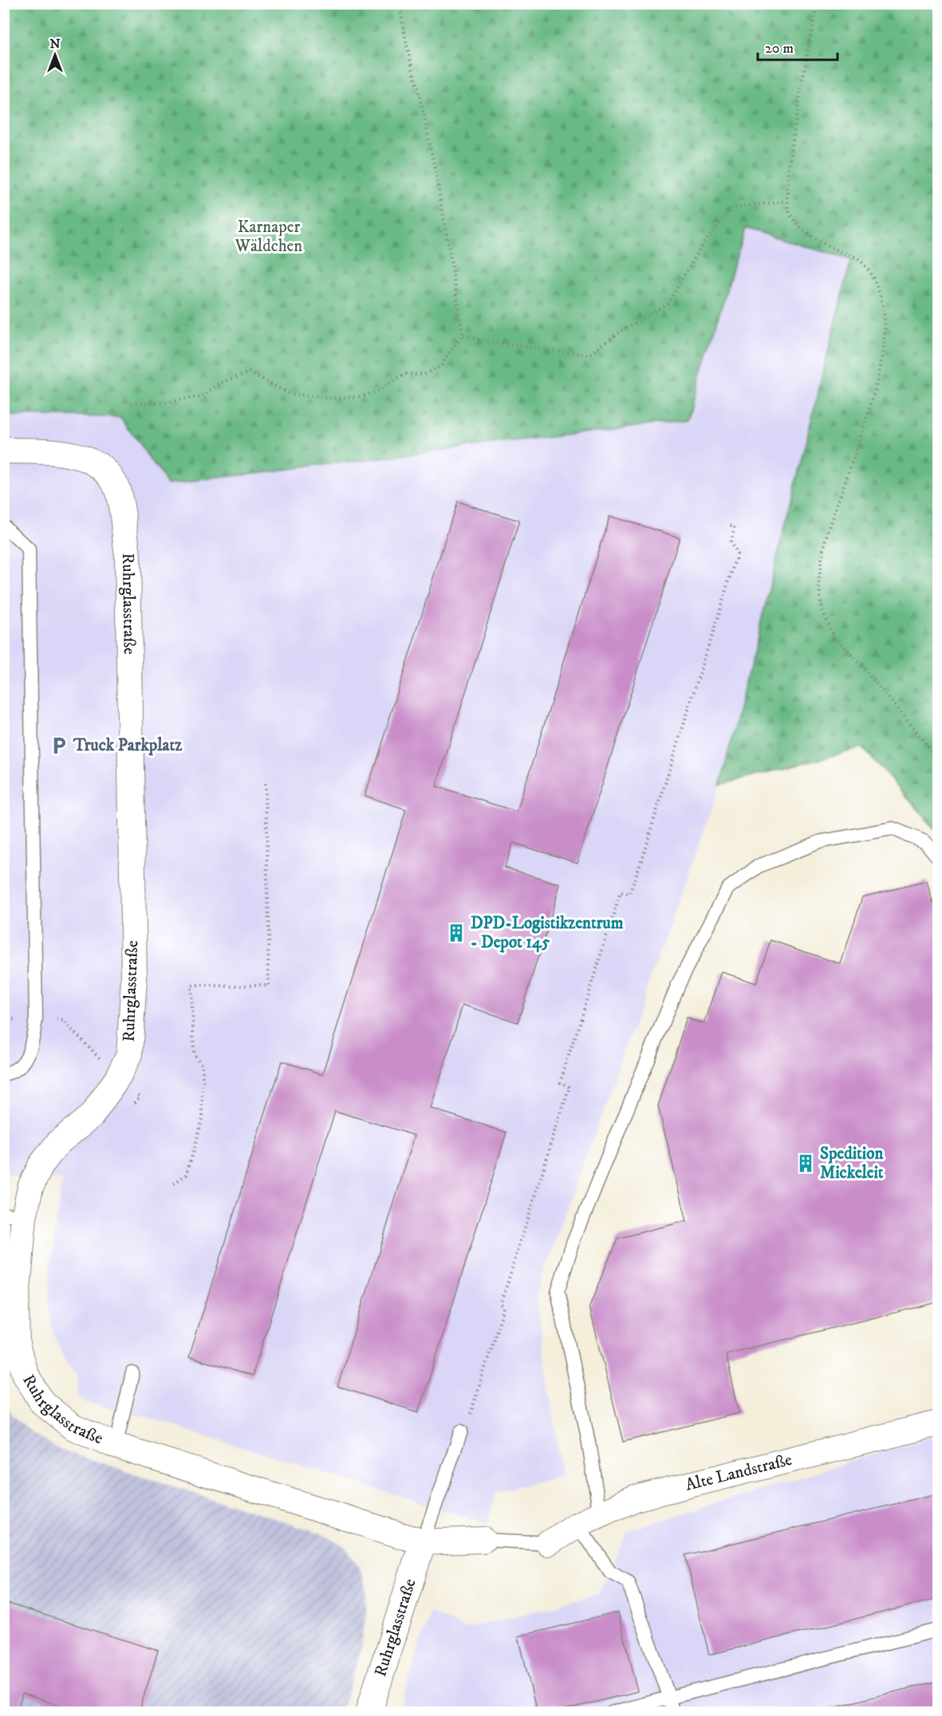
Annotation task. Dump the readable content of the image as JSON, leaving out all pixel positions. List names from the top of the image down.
{
  "streets": {
    "street": ["Ruhrglasstraße", "Alte Landstraße"]
  },
  "crossings": [
    ["Ruhrglasstraße", "Alte Landstraße"]
  ],
  "parks": ["Karnaper Wäldchen"],
  "places": {
    "parking": ["Truck Parkplatz"],
    "building": ["DPD-Logistikzentrum - Depot 145", "Spedition Mickeleit"]
  },
  "scale_bar": "20 m",
  "north": "top"
}
